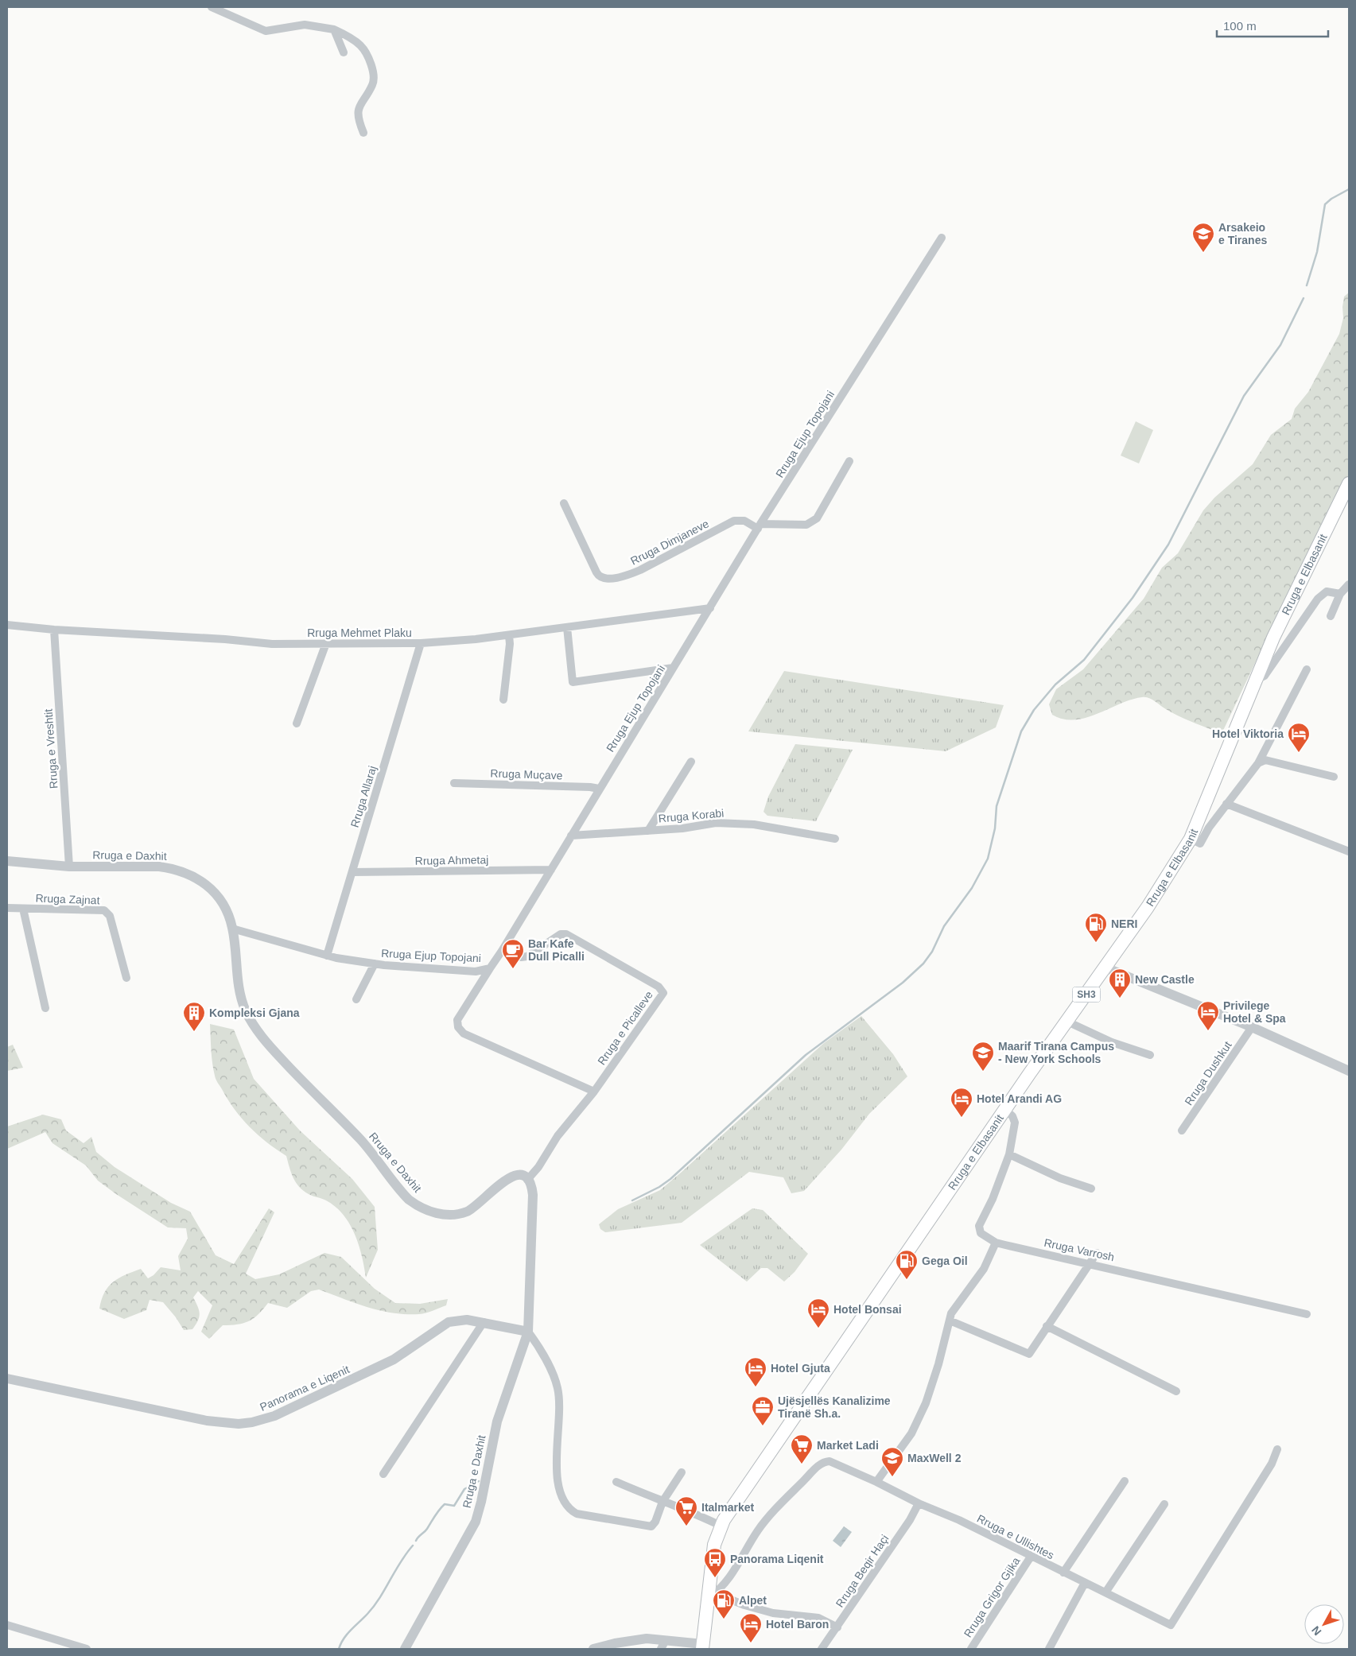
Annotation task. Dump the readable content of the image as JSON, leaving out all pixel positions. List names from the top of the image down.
{
  "streets": {
    "main road": ["Rruga e Elbasanit", "SH3"],
    "street": [
      "Rruga Ejup Topojani",
      "Rruga Dimjaneve",
      "Rruga Mehmet Plaku",
      "Rruga e Vreshtit",
      "Rruga Muçave",
      "Rruga Allaraj",
      "Rruga Korabi",
      "Rruga e Daxhit",
      "Rruga Ahmetaj",
      "Rruga Zajnat",
      "Rruga e Picalleve",
      "Rruga Dushkut",
      "Rruga Varrosh",
      "Panorama e Liqenit",
      "Rruga e Ullishtes",
      "Rruga Beqir Haçi",
      "Rruga Grigor Gjika"
    ]
  },
  "crossings": [
    ["Rruga Ejup Topojani", "Rruga Dimjaneve"],
    ["Rruga Ejup Topojani", "Rruga Mehmet Plaku"],
    ["Rruga Ejup Topojani", "Rruga Muçave"],
    ["Rruga Ejup Topojani", "Rruga Allaraj"],
    ["Rruga Ejup Topojani", "Rruga Korabi"],
    ["Rruga Ejup Topojani", "Rruga e Daxhit"],
    ["Rruga Ejup Topojani", "Rruga Ahmetaj"],
    ["Rruga Ejup Topojani", "Rruga e Picalleve"],
    ["Rruga e Elbasanit", "Rruga Varrosh"],
    ["Rruga e Elbasanit", "Rruga e Ullishtes"],
    ["Rruga Mehmet Plaku", "Rruga e Vreshtit"],
    ["Rruga Mehmet Plaku", "Rruga Allaraj"],
    ["Rruga e Vreshtit", "Rruga e Daxhit"],
    ["Rruga Allaraj", "Rruga Ahmetaj"],
    ["Rruga e Daxhit", "Rruga e Picalleve"],
    ["Rruga e Daxhit", "Panorama e Liqenit"],
    ["Rruga e Ullishtes", "Rruga Beqir Haçi"],
    ["Rruga e Ullishtes", "Rruga Grigor Gjika"]
  ],
  "places": {
    "school or university": ["Arsakeio e Tiranes", "Maarif Tirana Campus - New York Schools", "MaxWell 2"],
    "hotel": [
      "Hotel Viktoria",
      "Privilege Hotel & Spa",
      "Hotel Arandi AG",
      "Hotel Bonsai",
      "Hotel Gjuta",
      "Hotel Baron"
    ],
    "fuel station": ["NERI", "Gega Oil", "Alpet"],
    "cafe": ["Bar Kafe Dull Picalli"],
    "building": ["New Castle", "Kompleksi Gjana"],
    "office": ["Ujësjellës Kanalizime Tiranë Sh.a."],
    "supermarket": ["Market Ladi", "Italmarket"],
    "bus stop": ["Panorama Liqenit"]
  },
  "scale_bar": "100 m",
  "north": "bottom left"
}
